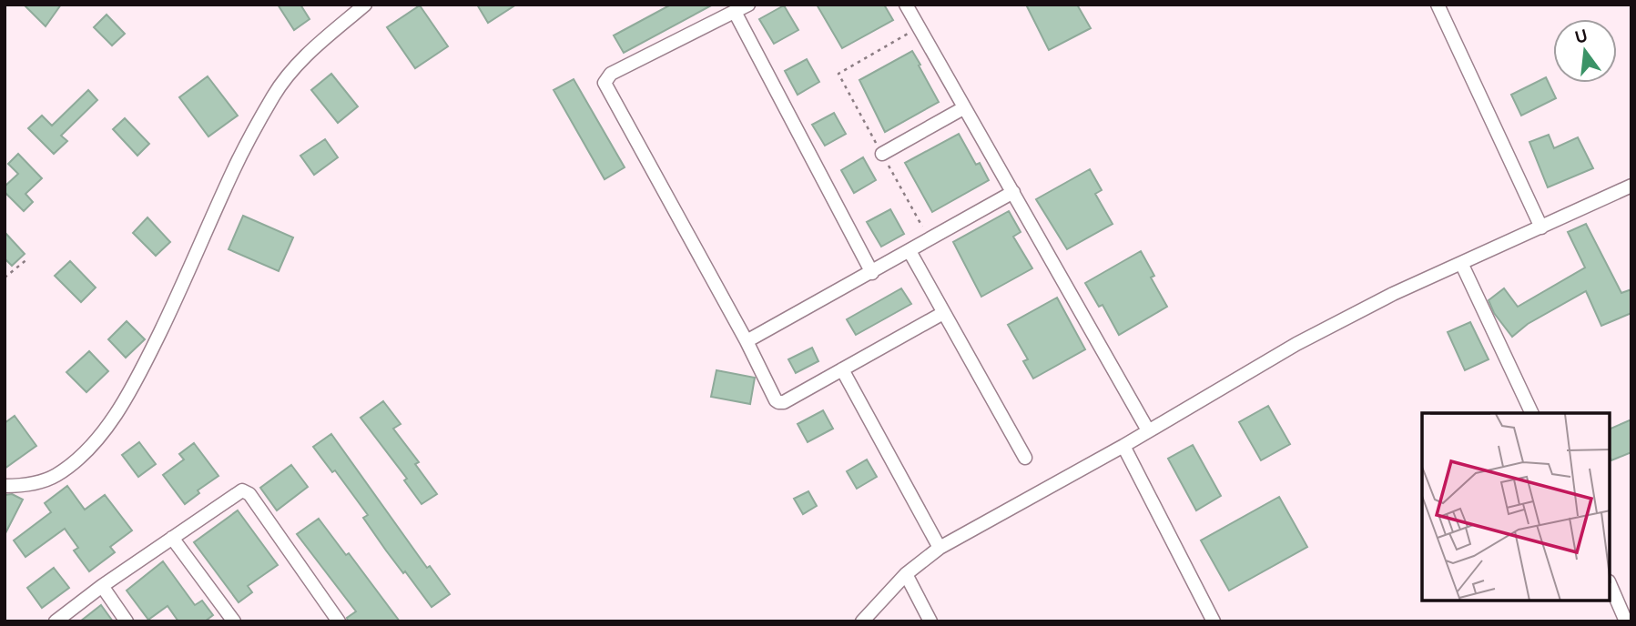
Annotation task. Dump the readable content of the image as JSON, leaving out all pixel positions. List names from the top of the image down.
{
  "north": "top"
}
